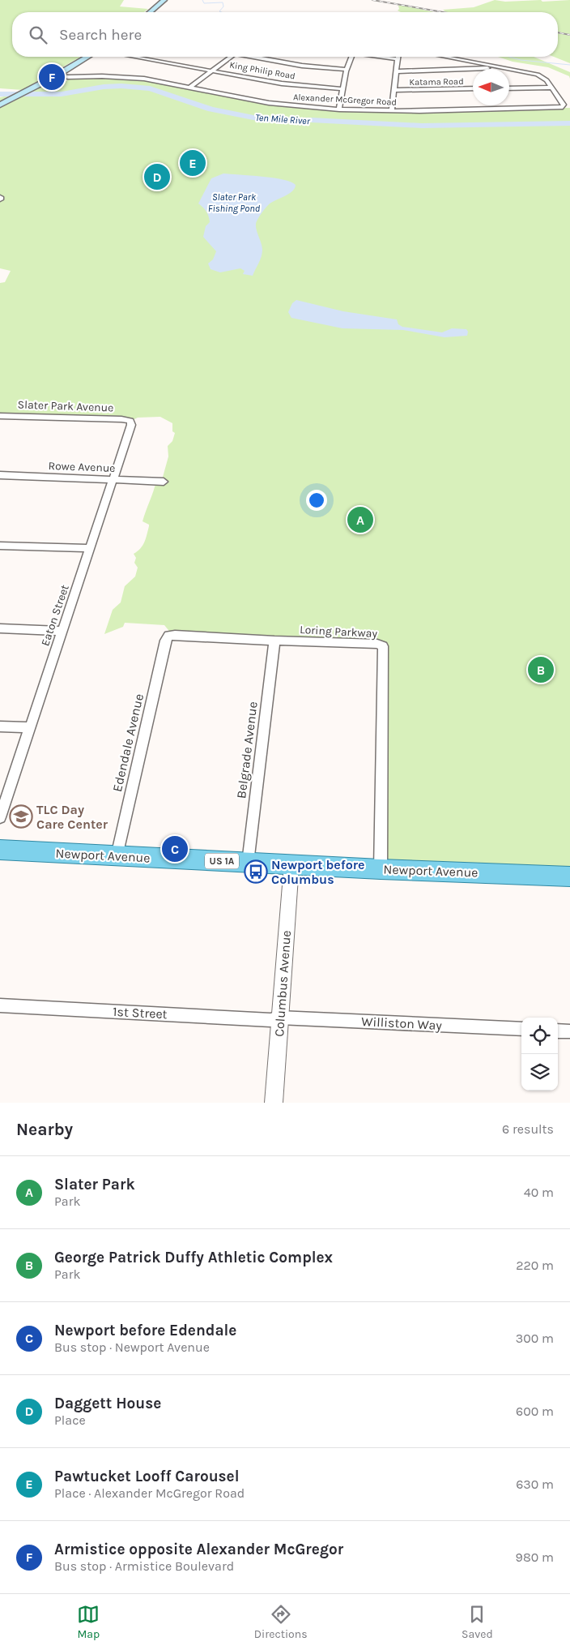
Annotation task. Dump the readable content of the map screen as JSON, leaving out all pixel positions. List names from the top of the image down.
{
  "streets": {
    "main road": ["Newport Avenue", "US 1A"],
    "street": [
      "King Philip Road",
      "Katama Road",
      "Alexander McGregor Road",
      "Slater Park Avenue",
      "Rowe Avenue",
      "Eaton Street",
      "Loring Parkway",
      "Edendale Avenue",
      "Belgrade Avenue",
      "Columbus Avenue",
      "1st Street",
      "Williston Way"
    ]
  },
  "crossings": [
    ["Slater Park Avenue", "Eaton Street"],
    ["Rowe Avenue", "Eaton Street"],
    ["Loring Parkway", "Edendale Avenue"],
    ["Loring Parkway", "Belgrade Avenue"],
    ["Loring Parkway", "Newport Avenue"],
    ["Edendale Avenue", "Newport Avenue"],
    ["Belgrade Avenue", "Newport Avenue"],
    ["Newport Avenue", "Columbus Avenue"],
    ["Columbus Avenue", "1st Street"],
    ["Columbus Avenue", "Williston Way"],
    ["1st Street", "Williston Way"]
  ],
  "water": ["Ten Mile River", "Slater Park Fishing Pond"],
  "places": {
    "school or university": ["TLC Day Care Center"],
    "bus stop": ["Newport before Columbus"]
  },
  "north": "left",
  "page": {
    "search": "Search here",
    "pins": [
      "F",
      "E",
      "D",
      "A",
      "B",
      "C"
    ],
    "heading": ["Nearby", "6 results"],
    "list": [
      {
        "mark": "A",
        "name": "Slater Park",
        "note": "Park",
        "value": "40 m"
      },
      {
        "mark": "B",
        "name": "George Patrick Duffy Athletic Complex",
        "note": "Park",
        "value": "220 m"
      },
      {
        "mark": "C",
        "name": "Newport before Edendale",
        "note": "Bus stop · Newport Avenue",
        "value": "300 m"
      },
      {
        "mark": "D",
        "name": "Daggett House",
        "note": "Place",
        "value": "600 m"
      },
      {
        "mark": "E",
        "name": "Pawtucket Looff Carousel",
        "note": "Place · Alexander McGregor Road",
        "value": "630 m"
      },
      {
        "mark": "F",
        "name": "Armistice opposite Alexander McGregor",
        "note": "Bus stop · Armistice Boulevard",
        "value": "980 m"
      }
    ],
    "nav": ["Map", "Directions", "Saved"]
  }
}
